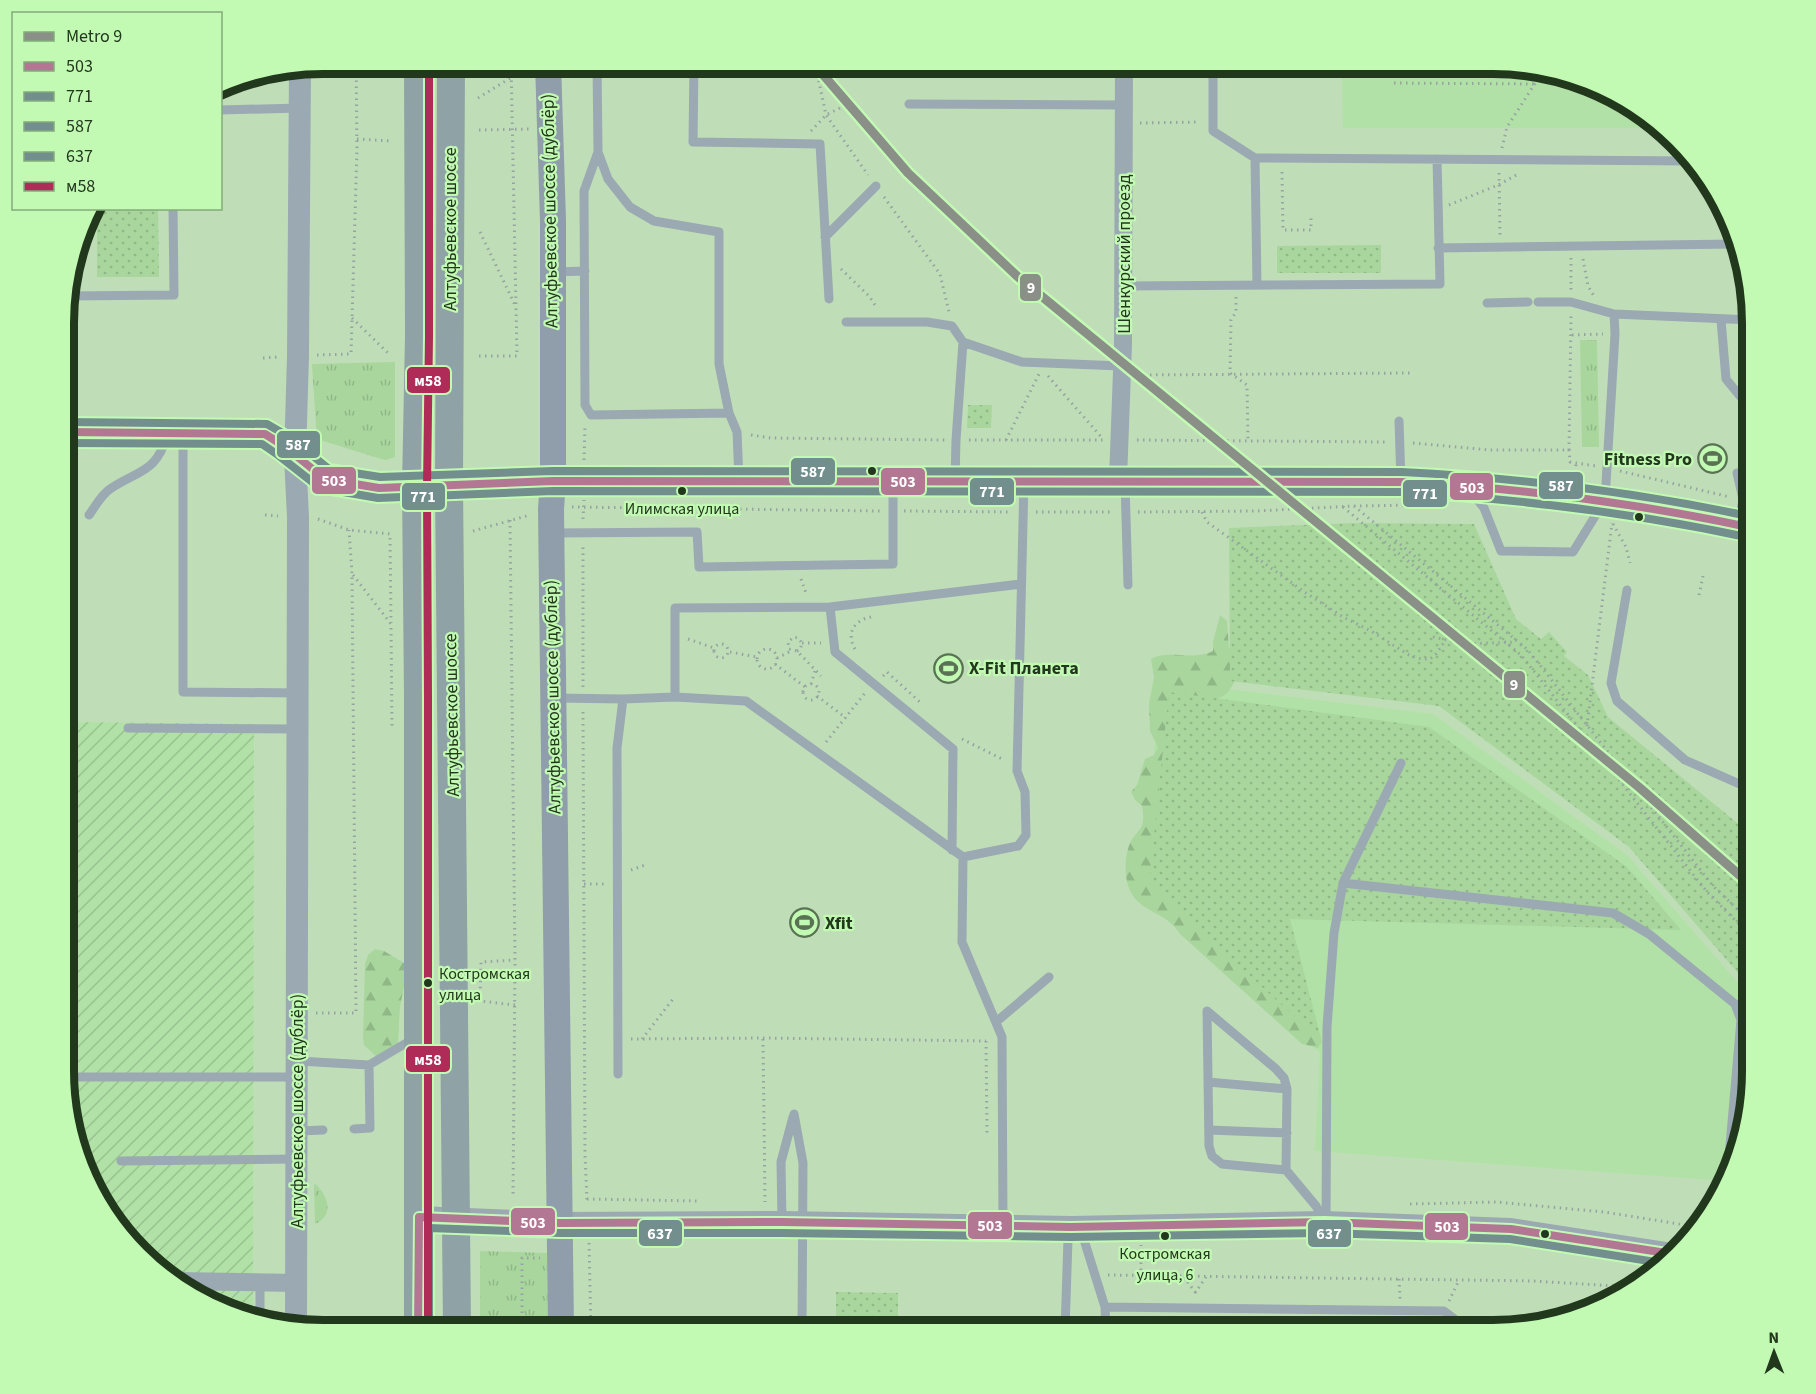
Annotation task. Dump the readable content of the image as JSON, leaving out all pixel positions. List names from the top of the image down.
{
  "streets": {
    "main road": ["Алтуфьевское шоссе (дублёр)", "Алтуфьевское шоссе"],
    "street": ["Шенкурский проезд"]
  },
  "places": {
    "sports": ["Fitness Pro", "X-Fit Планета", "Xfit"],
    "other": ["Илимская улица", "Костромская улица", "Костромская улица, 6"]
  },
  "lines": [
    "metro line 9",
    "transit line м58",
    "transit line 587",
    "transit line 503",
    "transit line 771",
    "transit line 637"
  ],
  "legend": [
    "Metro 9",
    "503",
    "771",
    "587",
    "637",
    "м58"
  ],
  "north": "top"
}
